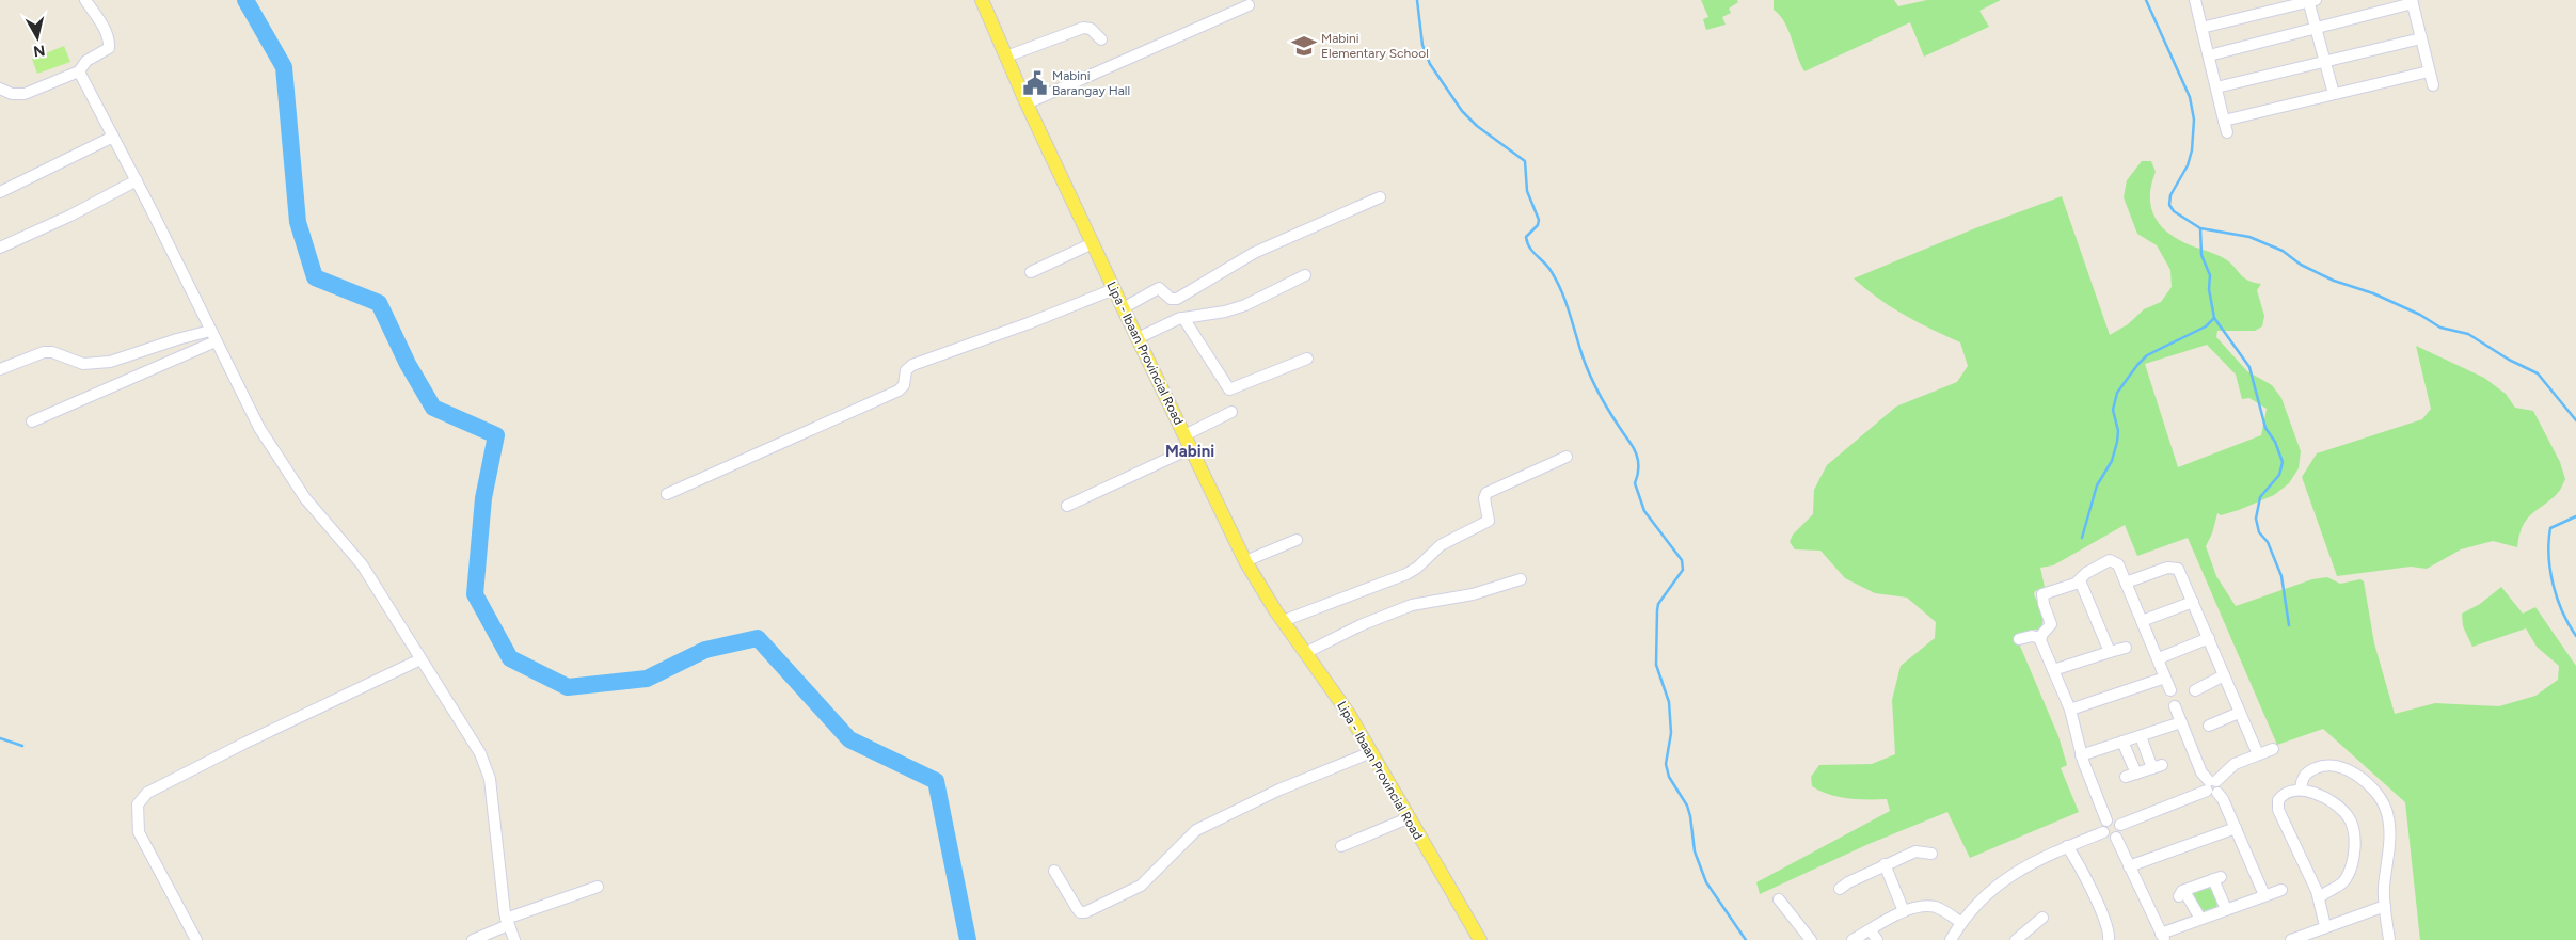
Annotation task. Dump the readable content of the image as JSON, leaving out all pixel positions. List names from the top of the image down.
{
  "streets": {
    "main road": ["Lipa - Ibaan Provincial Road"]
  },
  "districts": ["Mabini"],
  "places": {
    "school or university": ["Mabini Elementary School"],
    "public building": ["Mabini Barangay Hall"]
  },
  "north": "bottom"
}
